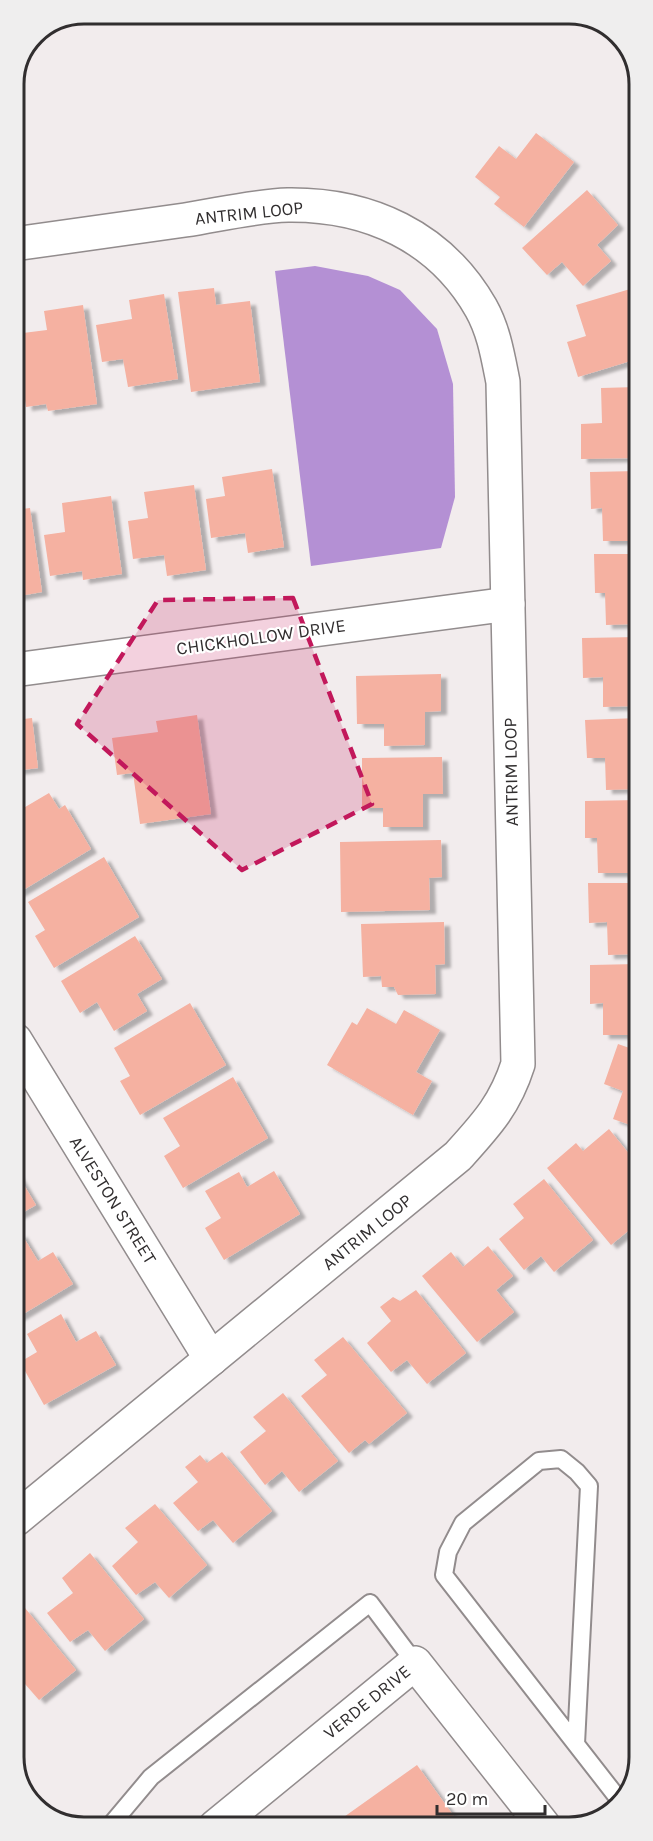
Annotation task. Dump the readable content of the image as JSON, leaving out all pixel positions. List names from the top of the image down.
{
  "streets": {
    "street": [
      "ANTRIM LOOP",
      "CHICKHOLLOW DRIVE",
      "ALVESTON STREET",
      "VERDE DRIVE"
    ]
  },
  "crossings": [
    ["ANTRIM LOOP", "CHICKHOLLOW DRIVE"],
    ["ANTRIM LOOP", "ALVESTON STREET"]
  ],
  "scale_bar": "20 m"
}
